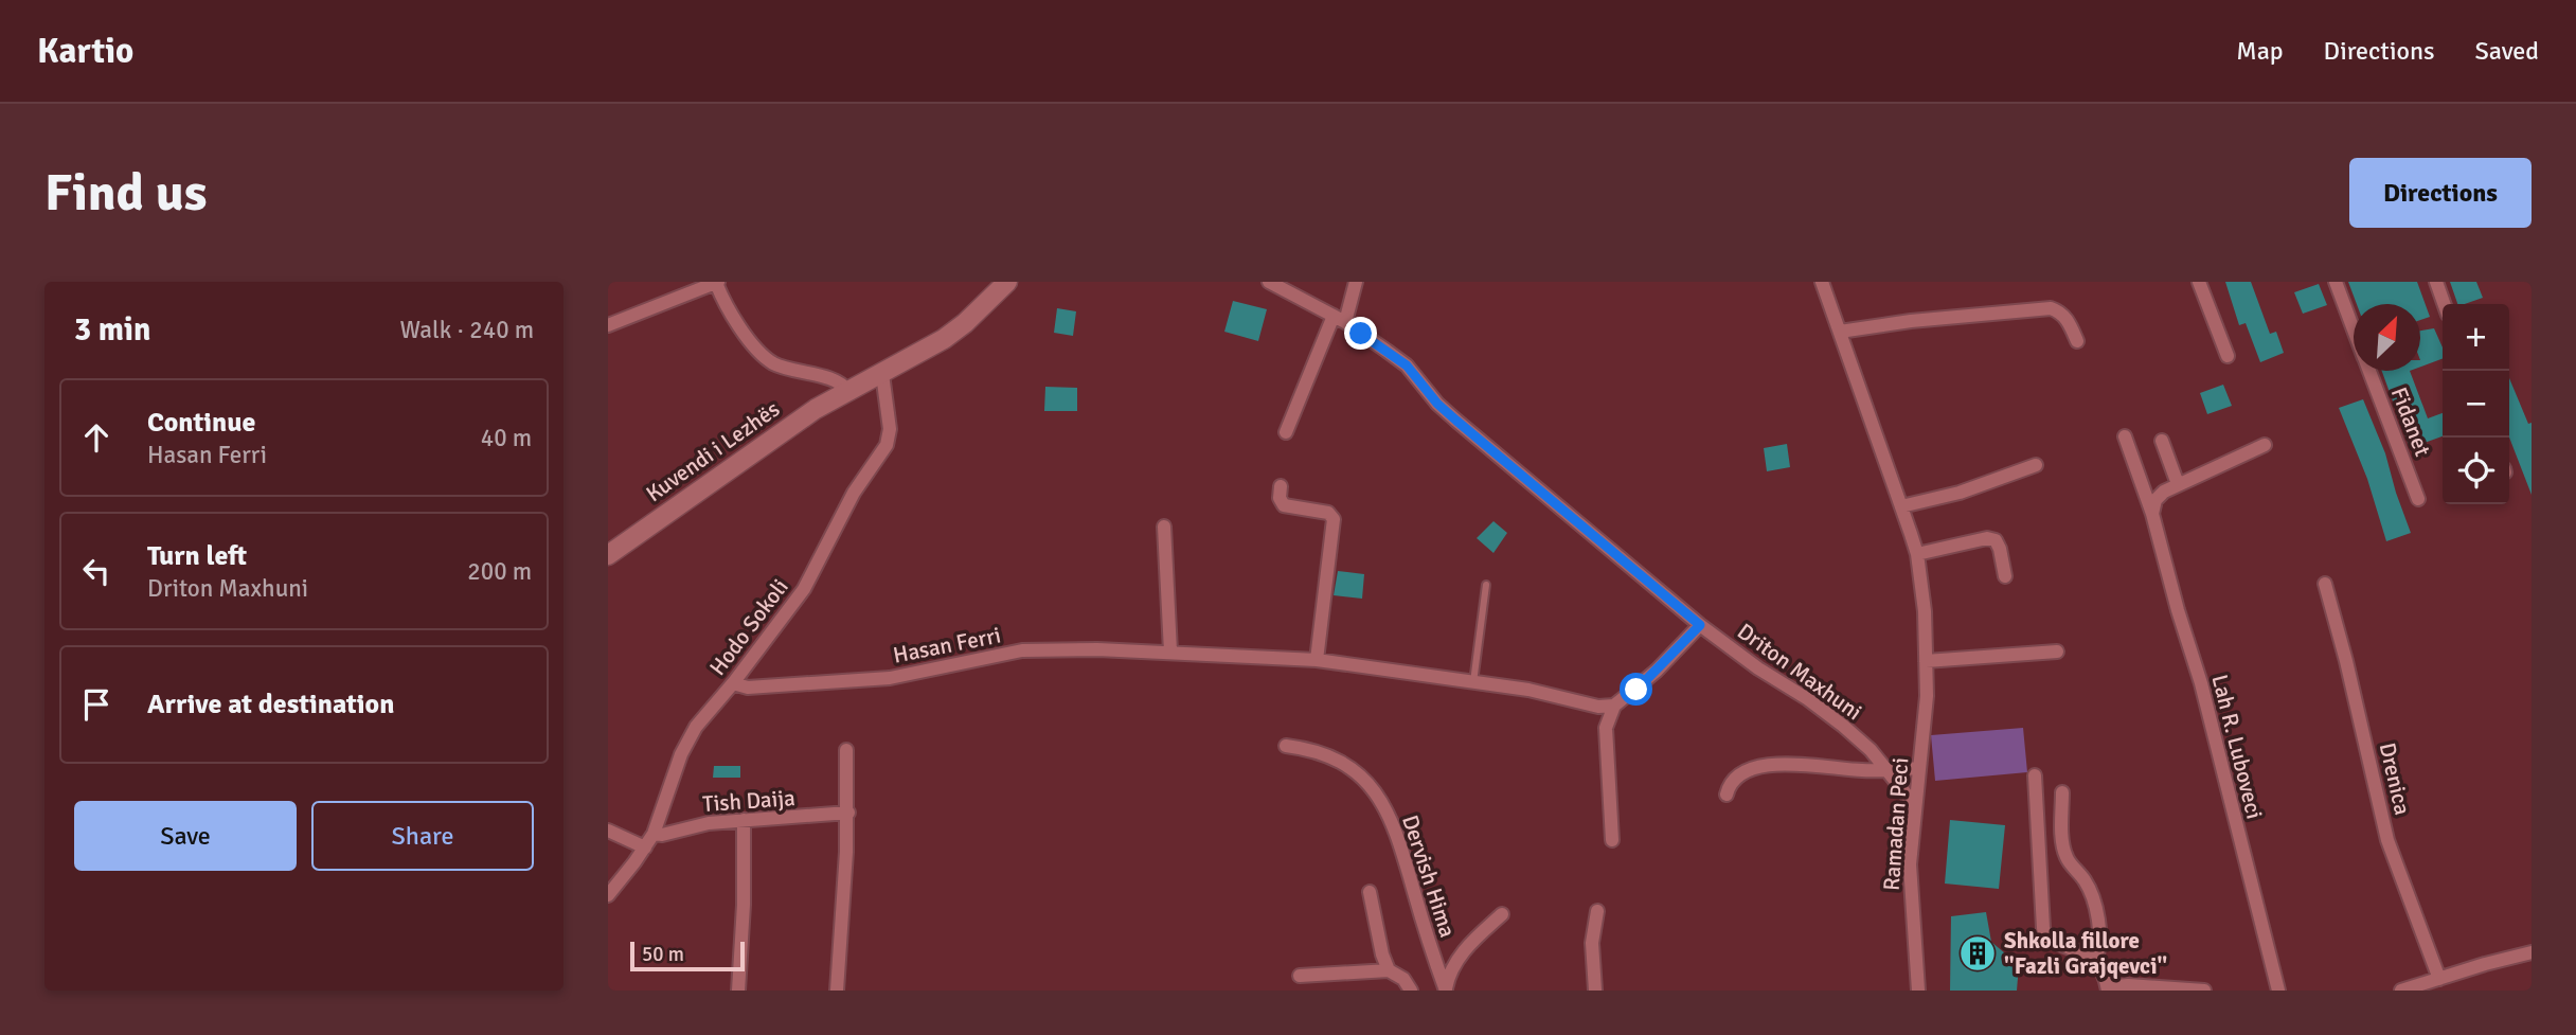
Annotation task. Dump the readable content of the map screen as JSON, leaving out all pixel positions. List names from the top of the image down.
{
  "streets": {
    "street": [
      "Fidanet",
      "Kuvendi i Lezhës",
      "Hodo Sokoli",
      "Hasan Ferri",
      "Driton Maxhuni",
      "Lah R. Luboveci",
      "Drenica",
      "Tish Daija",
      "Ramadan Peci",
      "Dervish Hima"
    ]
  },
  "crossings": [
    ["Kuvendi i Lezhës", "Hodo Sokoli"],
    ["Hodo Sokoli", "Hasan Ferri"],
    ["Hodo Sokoli", "Tish Daija"],
    ["Driton Maxhuni", "Ramadan Peci"]
  ],
  "places": {
    "building": ["Shkolla fillore ''Fazli Grajqevci''"]
  },
  "scale_bar": "50 m",
  "north": "top right",
  "page": {
    "header": "Kartio",
    "nav": ["Map", "Directions", "Saved"],
    "buttons": [
      "Directions",
      ["Save", "Share"]
    ],
    "title": "Find us",
    "heading": ["3 min", "Walk · 240 m"],
    "map_buttons": ["+", "−"],
    "list": [
      ["Continue", "Hasan Ferri", "40 m"],
      ["Turn left", "Driton Maxhuni", "200 m"],
      "Arrive at destination"
    ],
    "scale": "50 m"
  }
}
